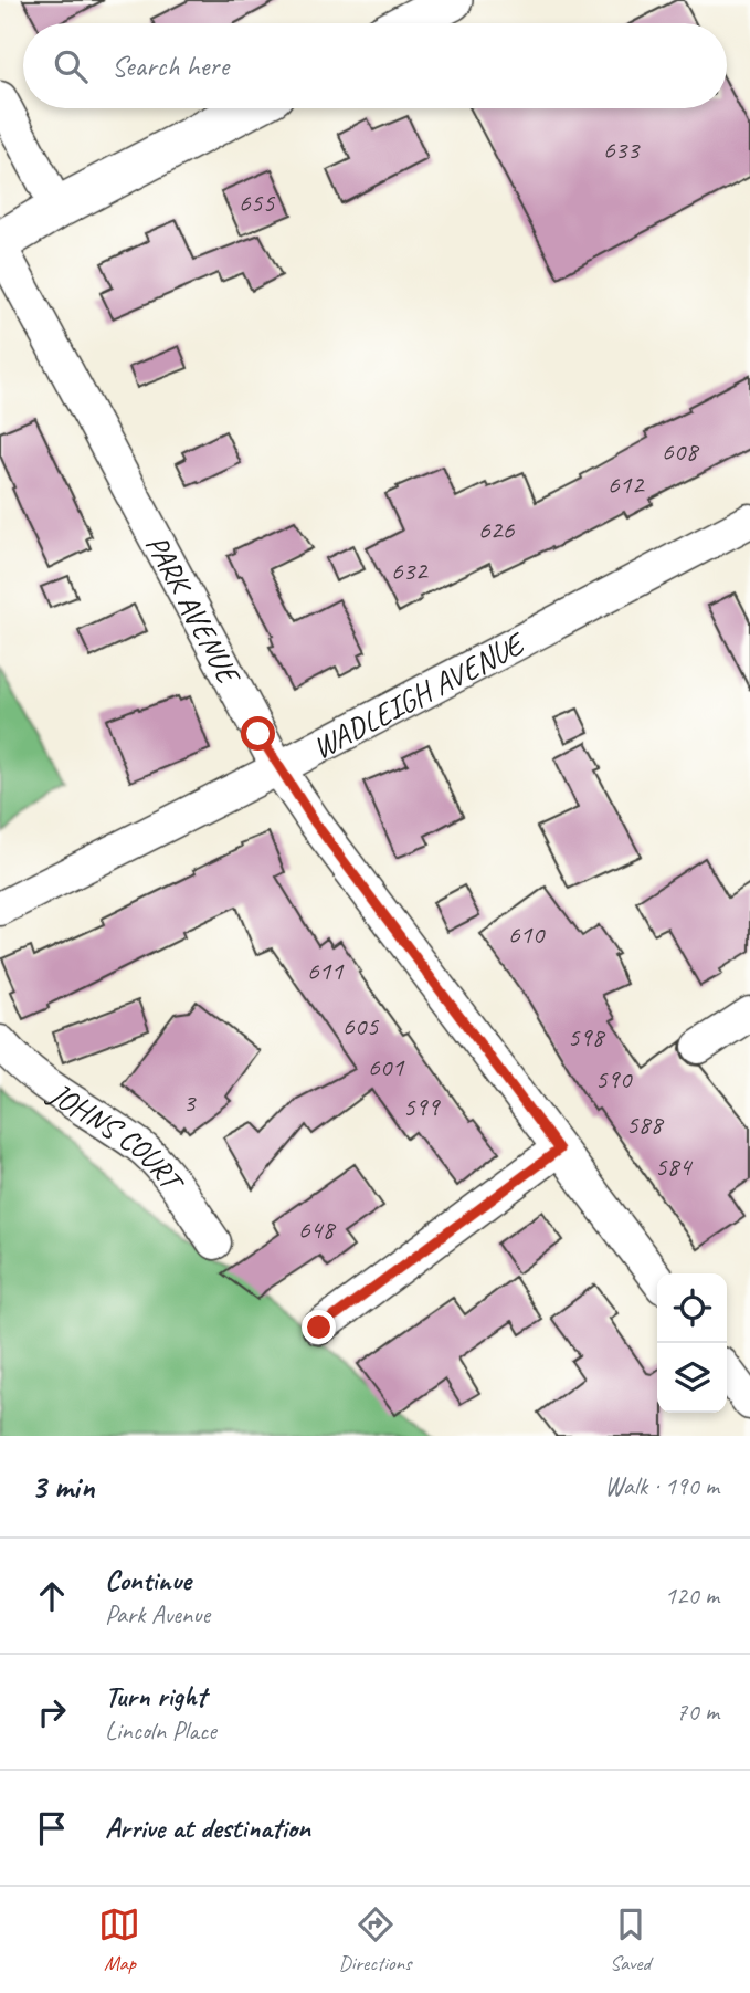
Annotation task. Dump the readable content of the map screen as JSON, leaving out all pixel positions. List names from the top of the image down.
{
  "streets": {
    "street": ["PARK AVENUE", "WADLEIGH AVENUE", "JOHNS COURT"]
  },
  "crossings": [
    ["PARK AVENUE", "WADLEIGH AVENUE"]
  ],
  "house_numbers": [
    "633",
    "655",
    "608",
    "612",
    "626",
    "632",
    "610",
    "611",
    "605",
    "598",
    "601",
    "590",
    "3",
    "599",
    "588",
    "584",
    "648"
  ],
  "page": {
    "search": "Search here",
    "heading": ["3 min", "Walk · 190 m"],
    "list": [
      ["Continue", "Park Avenue", "120 m"],
      ["Turn right", "Lincoln Place", "70 m"],
      "Arrive at destination"
    ],
    "nav": ["Map", "Directions", "Saved"]
  }
}
